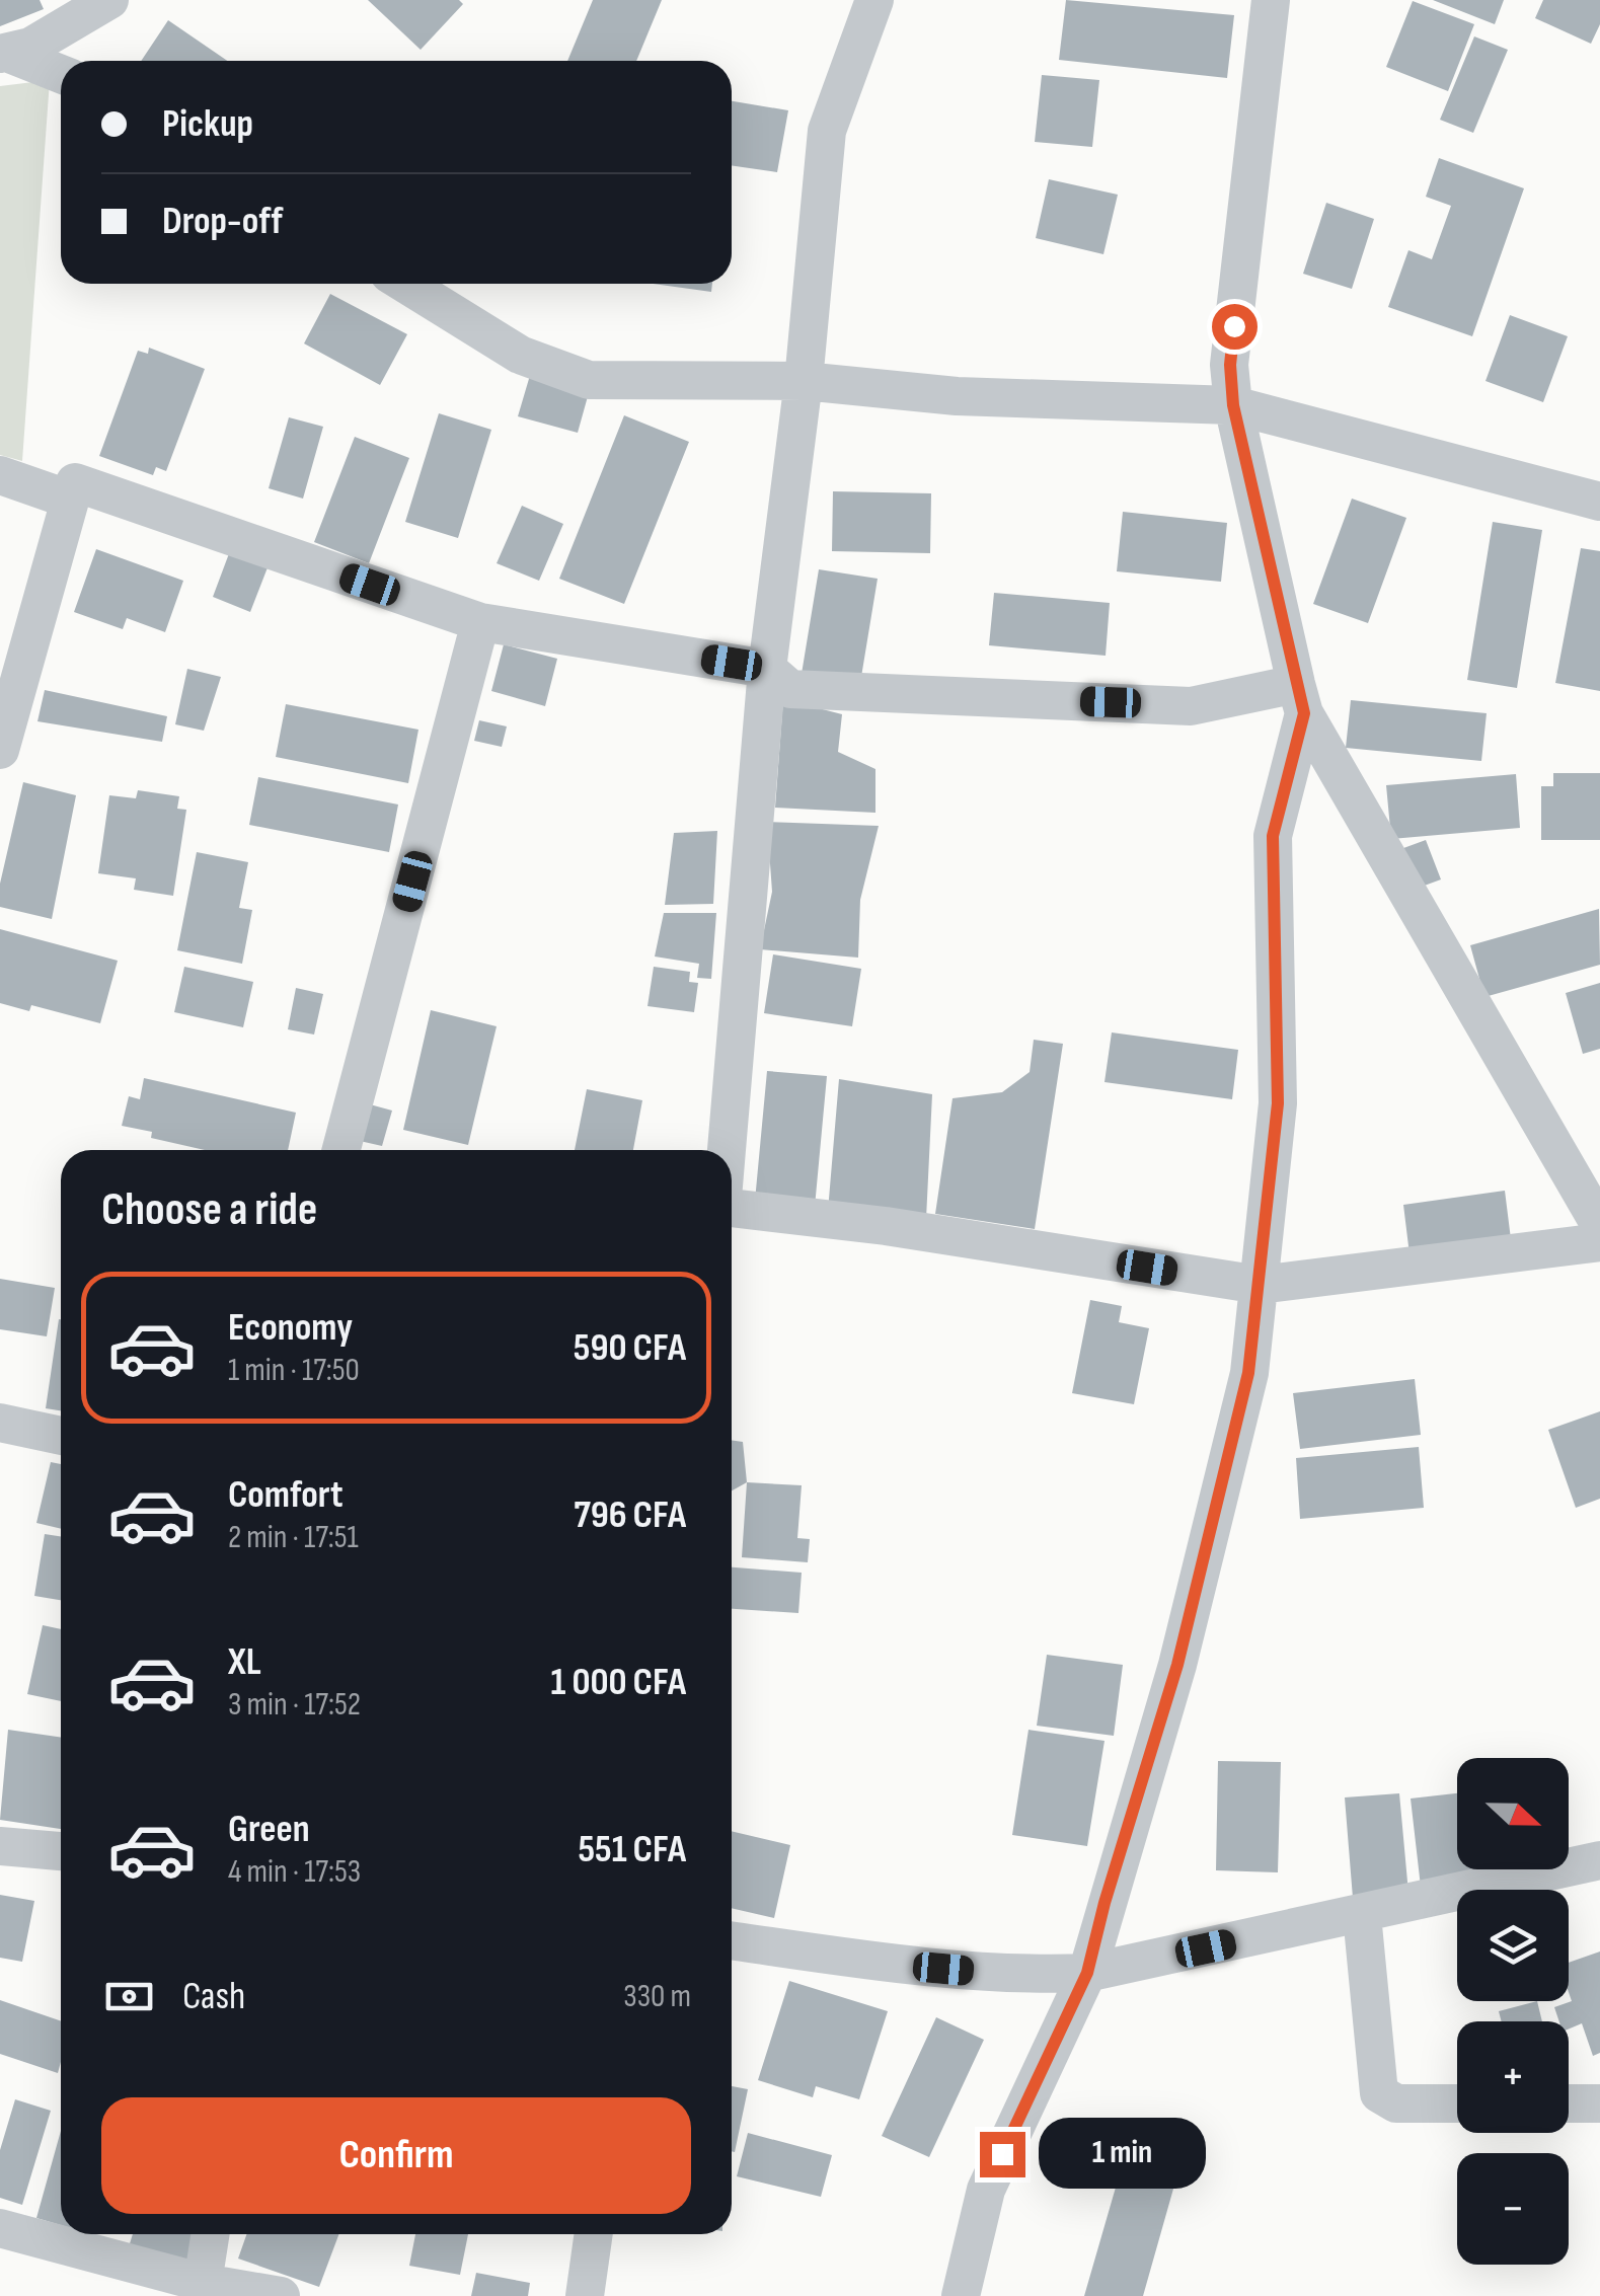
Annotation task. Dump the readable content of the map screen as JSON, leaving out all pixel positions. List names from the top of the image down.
{
  "north": "right",
  "page": {
    "banner": ["Pickup", "Drop-off"],
    "heading": "Choose a ride",
    "list": [
      {
        "name": "Economy",
        "note": "1 min · 17:50",
        "value": "590 CFA"
      },
      {
        "name": "Comfort",
        "note": "2 min · 17:51",
        "value": "796 CFA"
      },
      {
        "name": "XL",
        "note": "3 min · 17:52",
        "value": "1 000 CFA"
      },
      {
        "name": "Green",
        "note": "4 min · 17:53",
        "value": "551 CFA"
      }
    ],
    "map_buttons": ["+", "−"],
    "pay": ["Cash", "330 m"],
    "buttons": "Confirm",
    "bubble": "1 min"
  }
}
